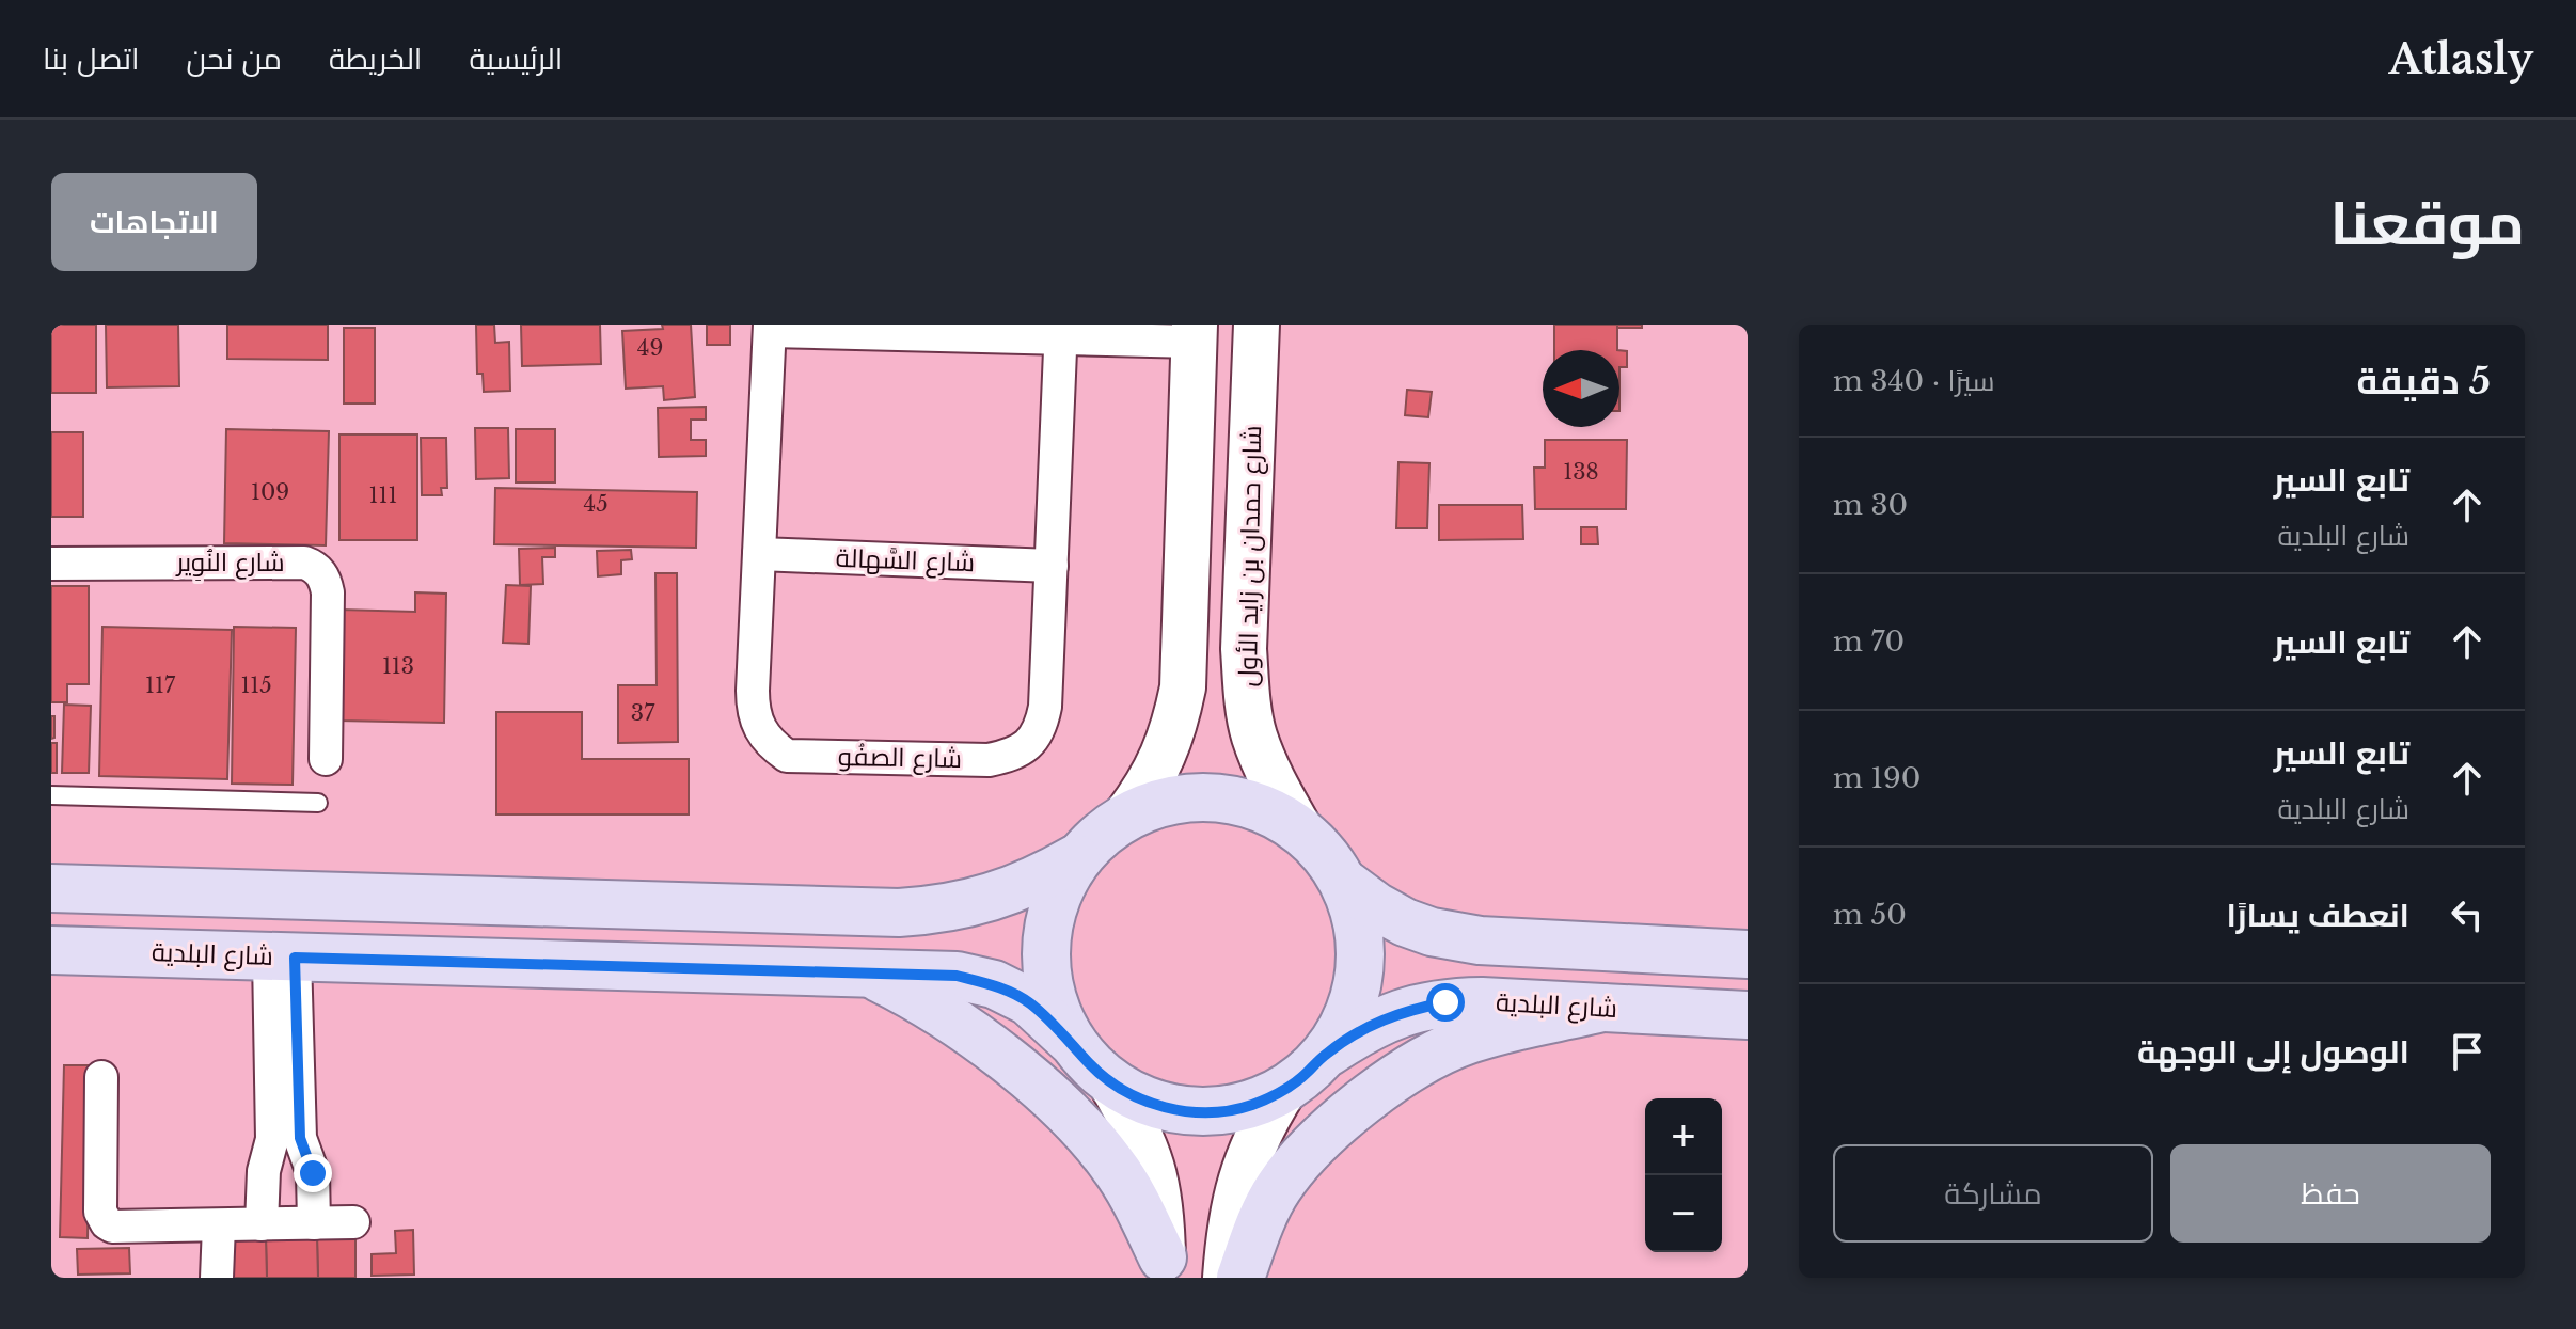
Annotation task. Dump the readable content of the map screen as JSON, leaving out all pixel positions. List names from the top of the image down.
{
  "streets": {
    "main road": ["شارع حمدان بن زايد الأول", "شارع البلدية"],
    "street": ["شارع السَّهالة", "شارع النُوِير", "شارع الصفُو"]
  },
  "crossings": [
    ["شارع السَّهالة", "شارع الصفُو"]
  ],
  "house_numbers": [
    "49",
    "138",
    "109",
    "111",
    "45",
    "113",
    "117",
    "115",
    "37"
  ],
  "north": "left",
  "page": {
    "header": "Atlasly",
    "nav": [
      "الرئيسية",
      "الخريطة",
      "من نحن",
      "اتصل بنا"
    ],
    "title": "موقعنا",
    "buttons": [
      "الاتجاهات",
      ["حفظ", "مشاركة"]
    ],
    "heading": ["5 دقيقة", "سيرًا · 340 m"],
    "list": [
      ["تابع السير", "شارع البلدية", "30 m"],
      ["تابع السير", "70 m"],
      ["تابع السير", "شارع البلدية", "190 m"],
      ["انعطف يسارًا", "50 m"],
      "الوصول إلى الوجهة"
    ],
    "map_buttons": ["+", "−"]
  }
}
